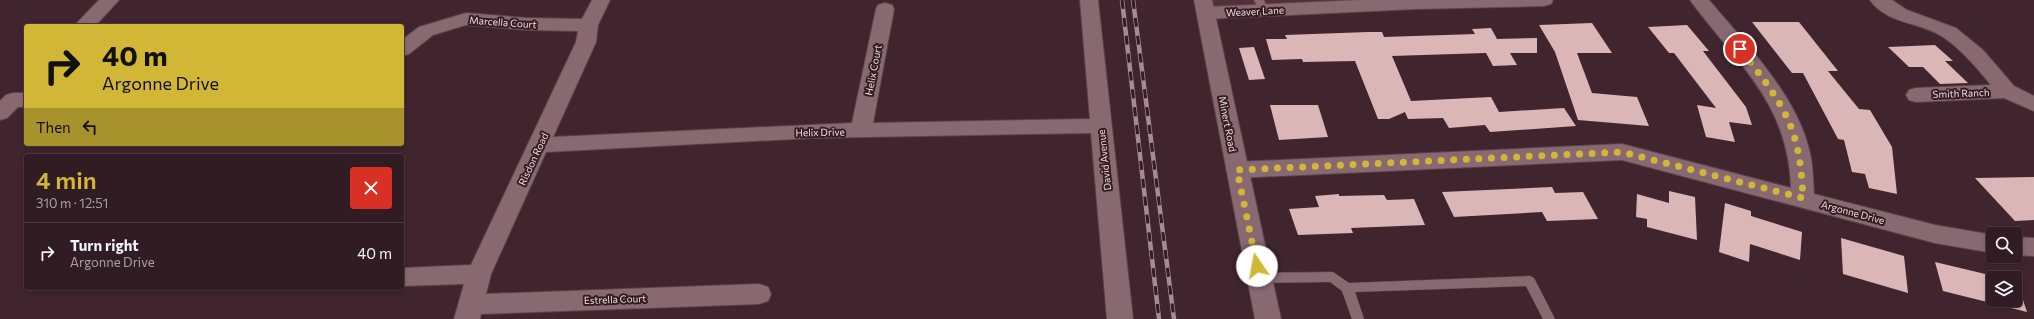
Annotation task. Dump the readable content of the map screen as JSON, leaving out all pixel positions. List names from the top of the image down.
{
  "streets": {
    "street": [
      "Weaver Lane",
      "Marcella Court",
      "Helix Court",
      "Smith Ranch",
      "Minert Road",
      "Helix Drive",
      "Risdon Road",
      "David Avenue",
      "Argonne Drive",
      "Estrella Court"
    ]
  },
  "crossings": [
    ["Weaver Lane", "Minert Road"],
    ["Marcella Court", "Risdon Road"],
    ["Helix Court", "Helix Drive"],
    ["Minert Road", "Argonne Drive"],
    ["Helix Drive", "Risdon Road"],
    ["Helix Drive", "David Avenue"],
    ["Risdon Road", "Estrella Court"]
  ],
  "page": {
    "turn": ["40 m", "Argonne Drive"],
    "then": "Then",
    "heading": ["4 min", "310 m · 12:51"],
    "list": [
      {
        "name": "Turn right",
        "note": "Argonne Drive",
        "value": "40 m"
      }
    ]
  }
}
